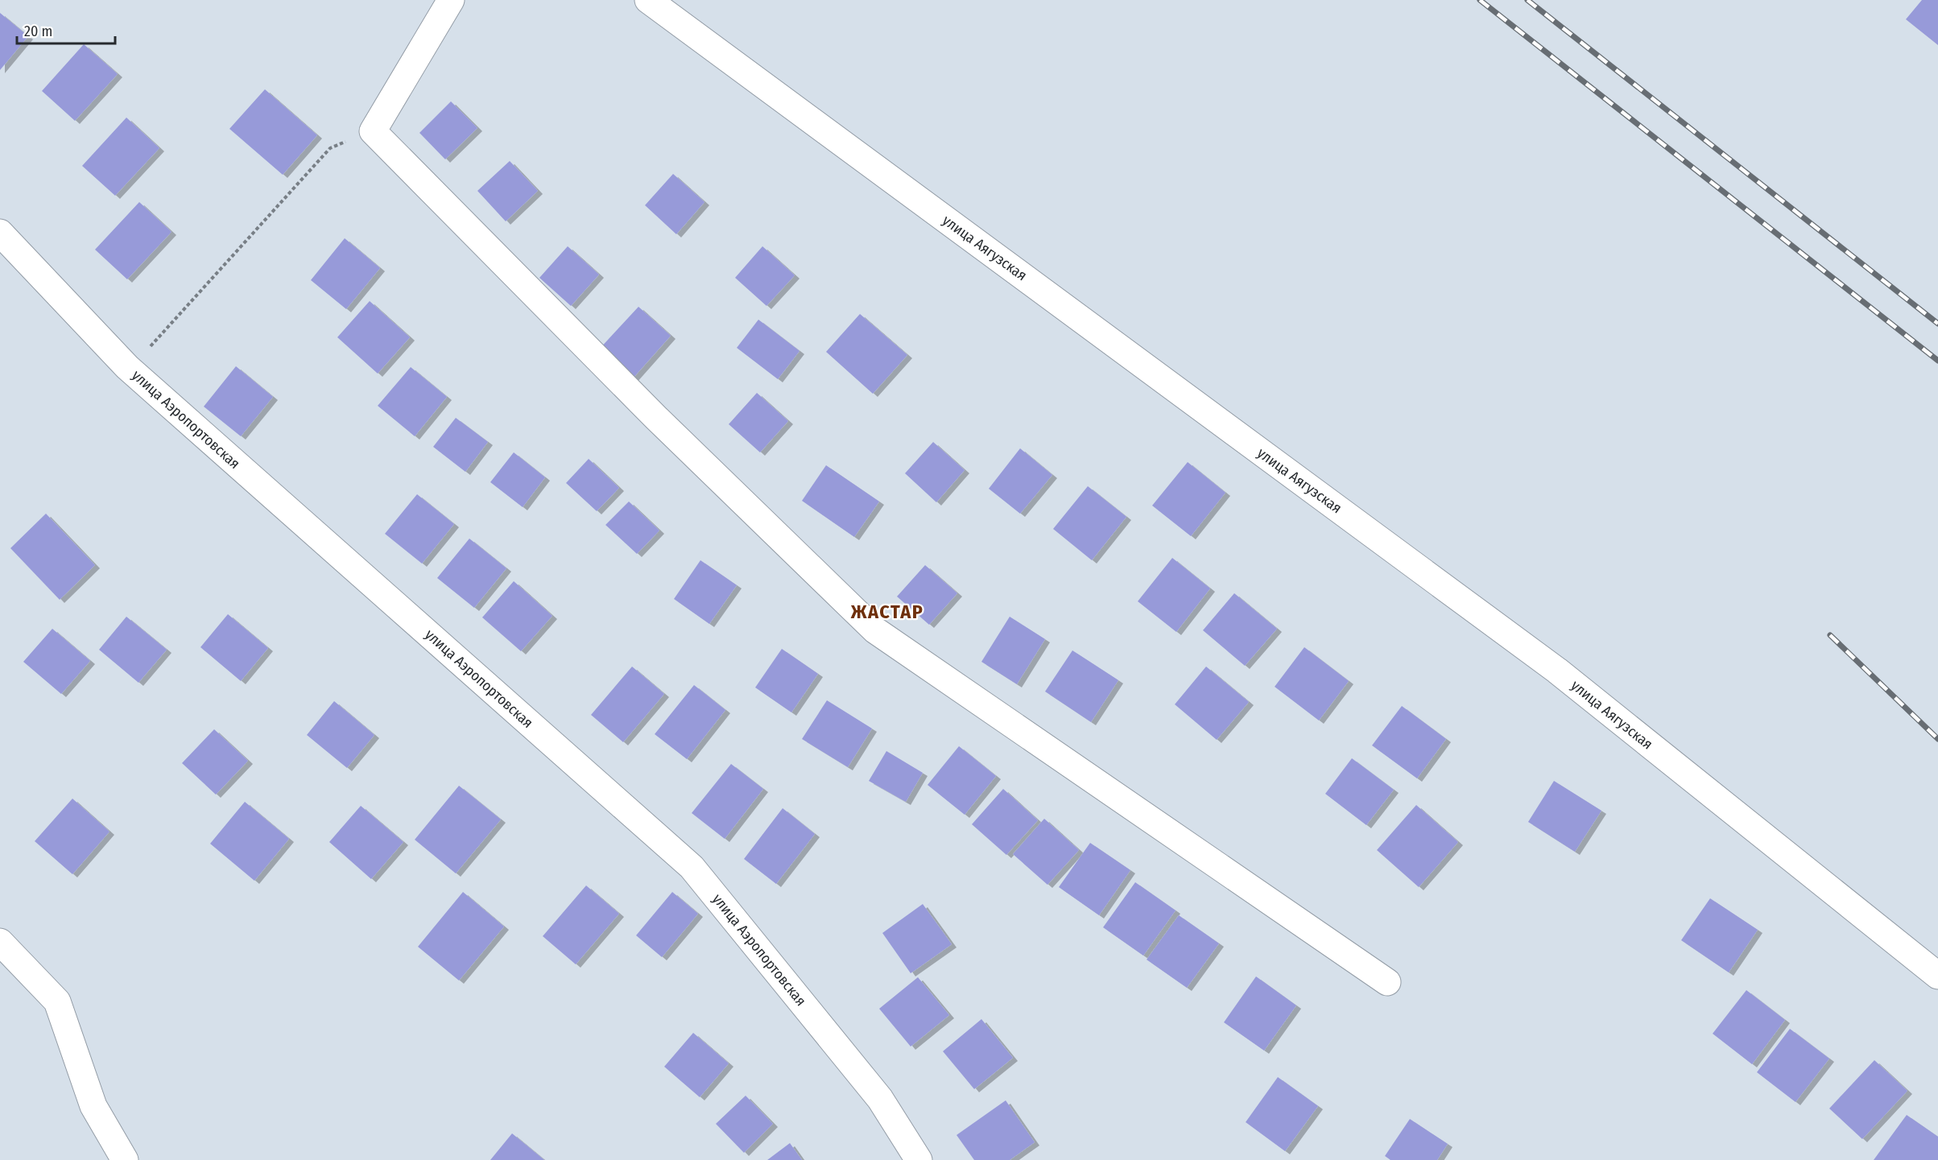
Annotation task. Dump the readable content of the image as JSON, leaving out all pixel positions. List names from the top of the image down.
{
  "streets": {
    "street": ["улица Аягузская", "улица Аэропортовская"]
  },
  "districts": ["ЖАСТАР"],
  "scale_bar": "20 m"
}
